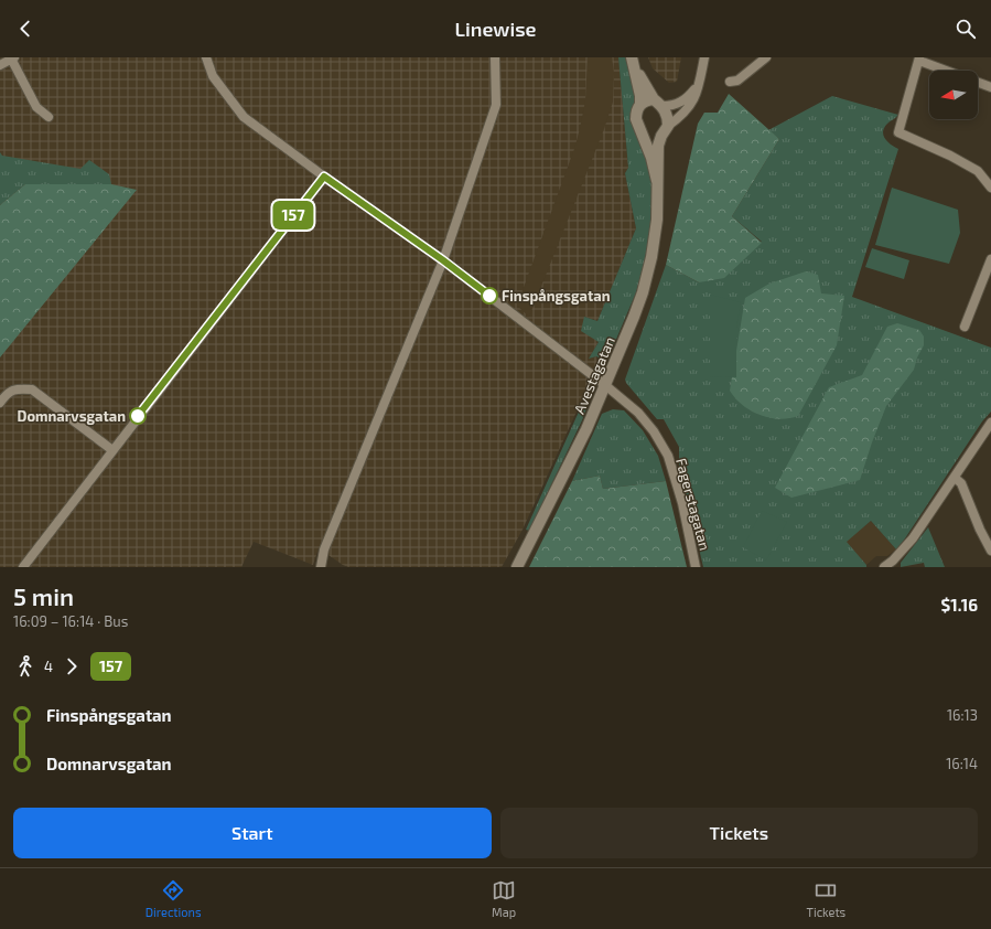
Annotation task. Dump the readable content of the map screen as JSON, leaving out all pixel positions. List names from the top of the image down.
{
  "streets": {
    "street": ["Avestagatan", "Fagerstagatan"]
  },
  "crossings": [
    ["Avestagatan", "Fagerstagatan"]
  ],
  "places": ["Finspångsgatan", "Domnarvsgatan"],
  "lines": ["bus line 157"],
  "north": "left",
  "page": {
    "header": "Linewise",
    "on_map": "157",
    "heading": ["5 min", "16:09 – 16:14 · Bus", "$1.16"],
    "legs": ["4", "157"],
    "list": [
      {
        "name": "Finspångsgatan",
        "value": "16:13"
      },
      {
        "name": "Domnarvsgatan",
        "value": "16:14"
      }
    ],
    "buttons": ["Start", "Tickets"],
    "tabs": ["Directions", "Map", "Tickets"]
  }
}
